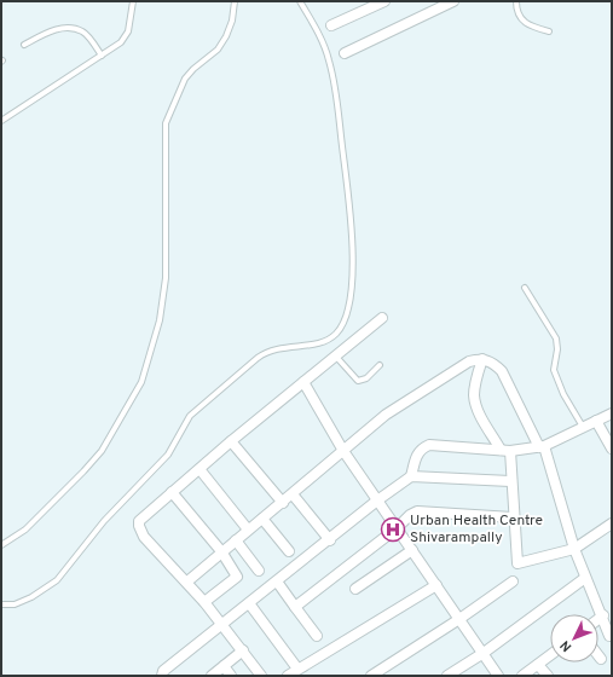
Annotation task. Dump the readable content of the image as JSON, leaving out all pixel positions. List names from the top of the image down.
{
  "places": {
    "hospital": ["Urban Health Centre Shivarampally"]
  },
  "north": "bottom left"
}
